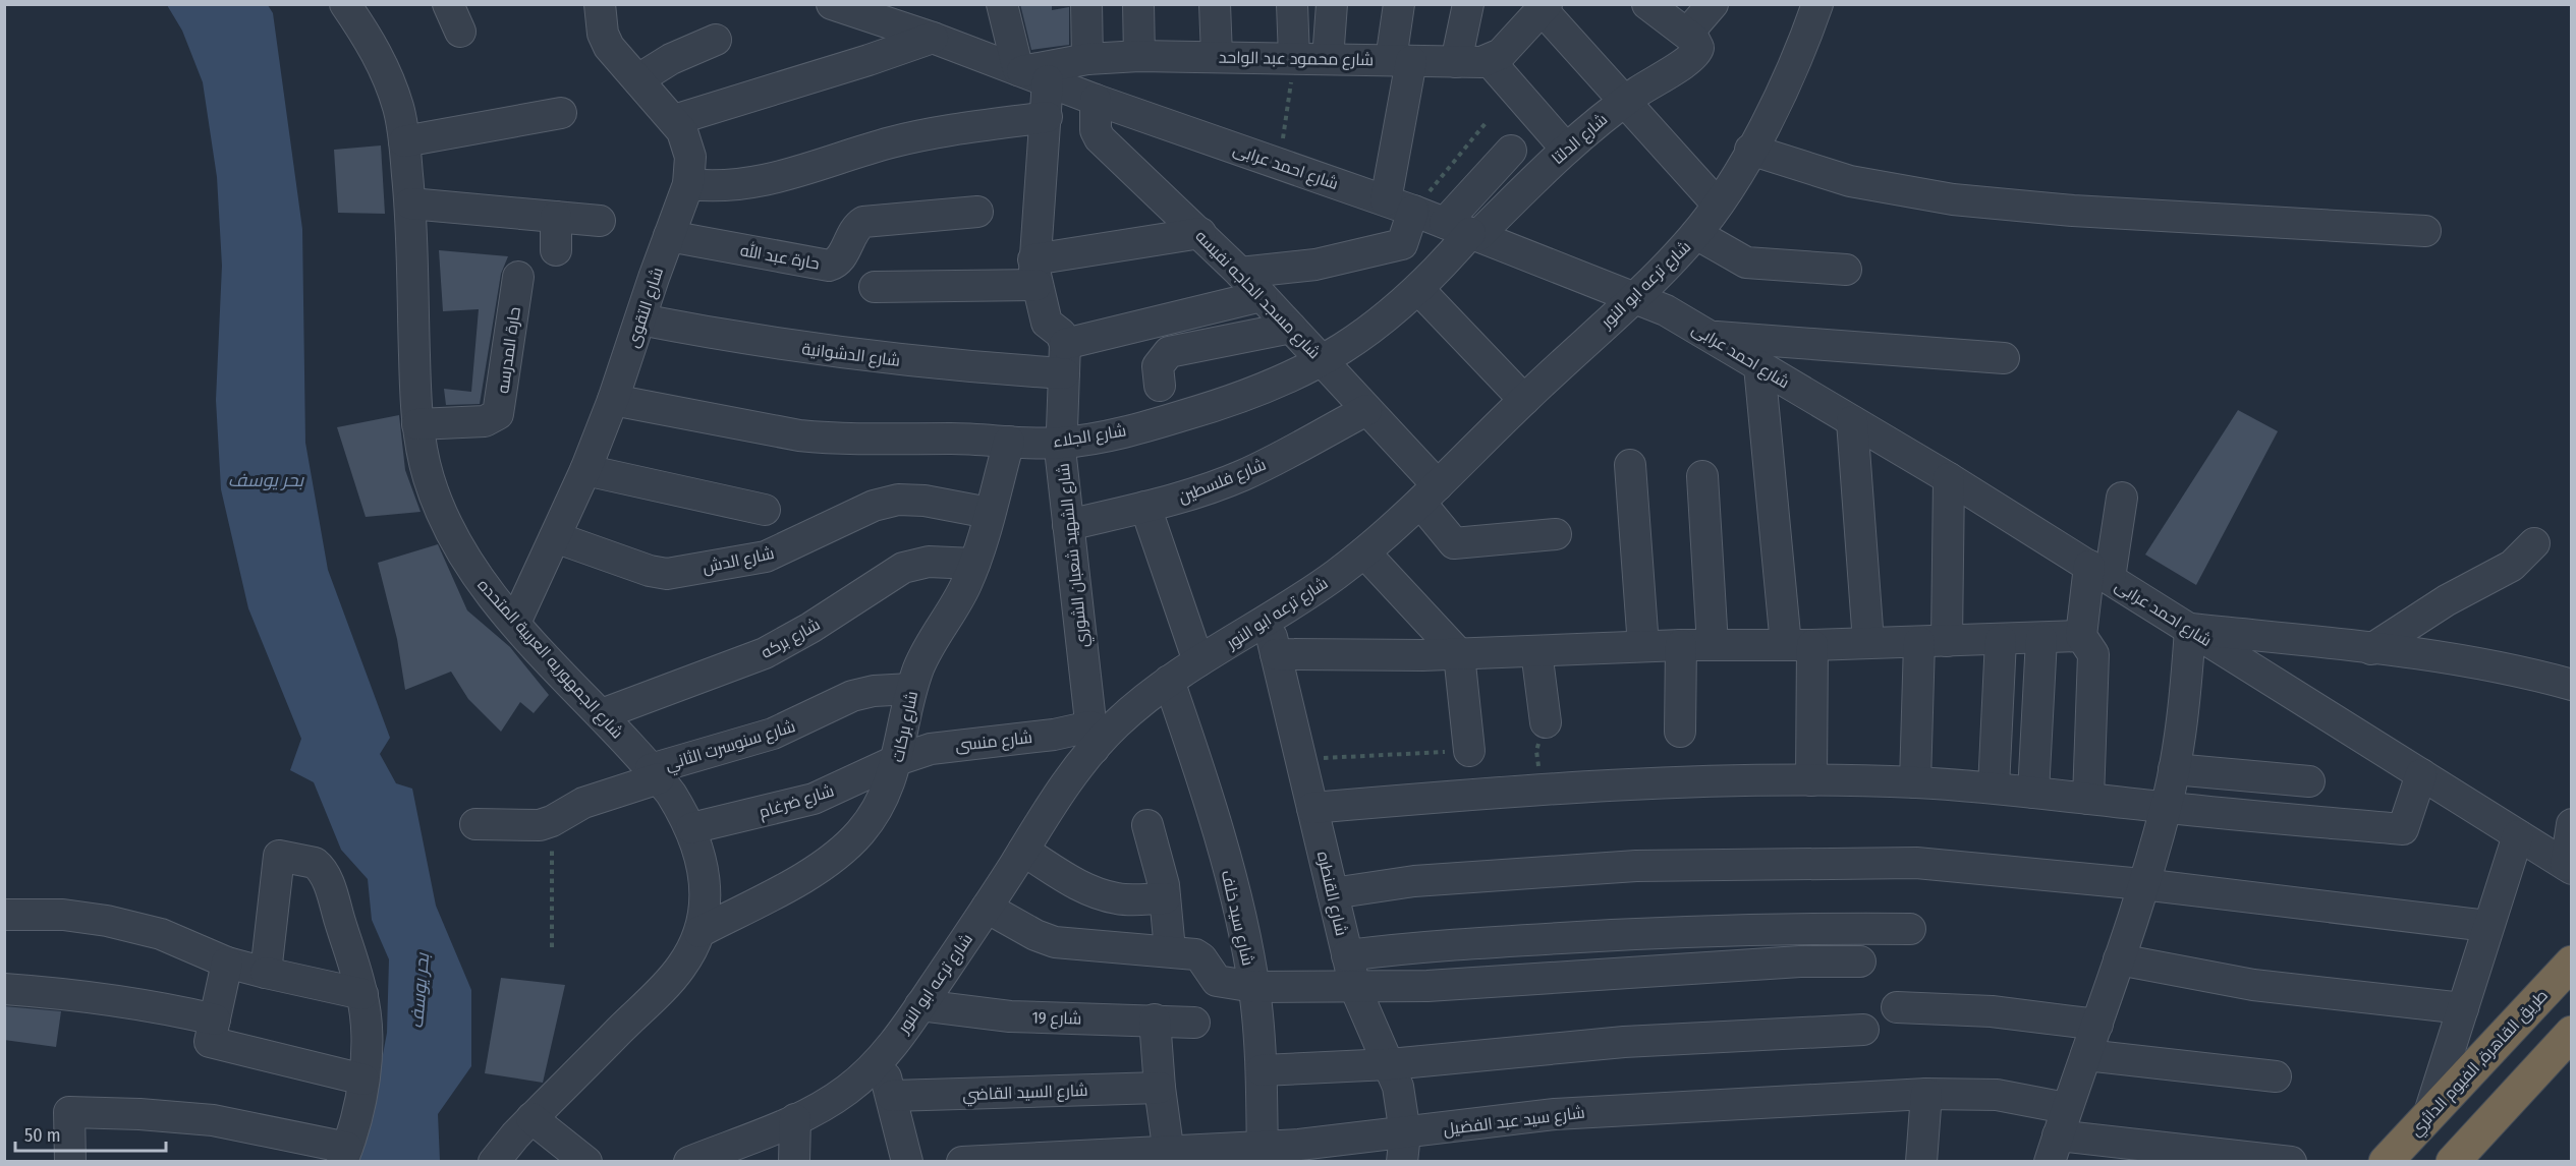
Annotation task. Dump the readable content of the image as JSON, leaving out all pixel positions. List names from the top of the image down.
{
  "streets": {
    "highway": ["طريق القاهرة, الفيوم الدائري"],
    "street": [
      "شارع محمود عبد الواحد",
      "شارع الدلتا",
      "شارع احمد عرابى",
      "حارة عبد الله",
      "شارع ترعه ابو النور",
      "شارع مسجد الحاجه نفيسه",
      "شارع التقوى",
      "حارة المدرسه",
      "شارع الدشوانية",
      "شارع الجلاء",
      "شارع فلسطين",
      "شارع الشهيد شعبان الشوري",
      "شارع الدش",
      "شارع بركه",
      "شارع الجمهوريه العربية المتحده",
      "شارع بركات",
      "شارع منسى",
      "شارع سنوسرت الثاني",
      "شارع ضرغام",
      "شارع القنطره",
      "شارع سيد خلف",
      "شارع 19",
      "شارع السيد القاضي",
      "شارع سيد عبد الفضيل"
    ]
  },
  "crossings": [
    ["شارع محمود عبد الواحد", "شارع احمد عرابى"],
    ["شارع الدلتا", "شارع احمد عرابى"],
    ["شارع الدلتا", "شارع الجلاء"],
    ["شارع احمد عرابى", "شارع ترعه ابو النور"],
    ["شارع احمد عرابى", "شارع مسجد الحاجه نفيسه"],
    ["شارع احمد عرابى", "شارع الجلاء"],
    ["حارة عبد الله", "شارع التقوى"],
    ["شارع ترعه ابو النور", "شارع مسجد الحاجه نفيسه"],
    ["شارع ترعه ابو النور", "شارع الشهيد شعبان الشوري"],
    ["شارع ترعه ابو النور", "شارع منسى"],
    ["شارع ترعه ابو النور", "شارع القنطره"],
    ["شارع ترعه ابو النور", "شارع سيد خلف"],
    ["شارع ترعه ابو النور", "شارع 19"],
    ["شارع مسجد الحاجه نفيسه", "شارع الدشوانية"],
    ["شارع مسجد الحاجه نفيسه", "شارع الجلاء"],
    ["شارع مسجد الحاجه نفيسه", "شارع فلسطين"],
    ["شارع التقوى", "شارع الدشوانية"],
    ["شارع التقوى", "شارع الجلاء"],
    ["شارع التقوى", "شارع الدش"],
    ["شارع التقوى", "شارع الجمهوريه العربية المتحده"],
    ["حارة المدرسه", "شارع الجمهوريه العربية المتحده"],
    ["شارع الدشوانية", "شارع الشهيد شعبان الشوري"],
    ["شارع الجلاء", "شارع الشهيد شعبان الشوري"],
    ["شارع الجلاء", "شارع بركات"],
    ["شارع فلسطين", "شارع الشهيد شعبان الشوري"],
    ["شارع الشهيد شعبان الشوري", "شارع منسى"],
    ["شارع الدش", "شارع بركات"],
    ["شارع بركه", "شارع الجمهوريه العربية المتحده"],
    ["شارع بركه", "شارع بركات"],
    ["شارع الجمهوريه العربية المتحده", "شارع بركات"],
    ["شارع الجمهوريه العربية المتحده", "شارع سنوسرت الثاني"],
    ["شارع الجمهوريه العربية المتحده", "شارع ضرغام"],
    ["شارع بركات", "شارع منسى"],
    ["شارع بركات", "شارع سنوسرت الثاني"],
    ["شارع بركات", "شارع ضرغام"],
    ["شارع منسى", "شارع ضرغام"],
    ["شارع القنطره", "شارع سيد عبد الفضيل"],
    ["شارع سيد خلف", "شارع سيد عبد الفضيل"]
  ],
  "water": ["بحر يوسف"],
  "scale_bar": "50 m"
}
